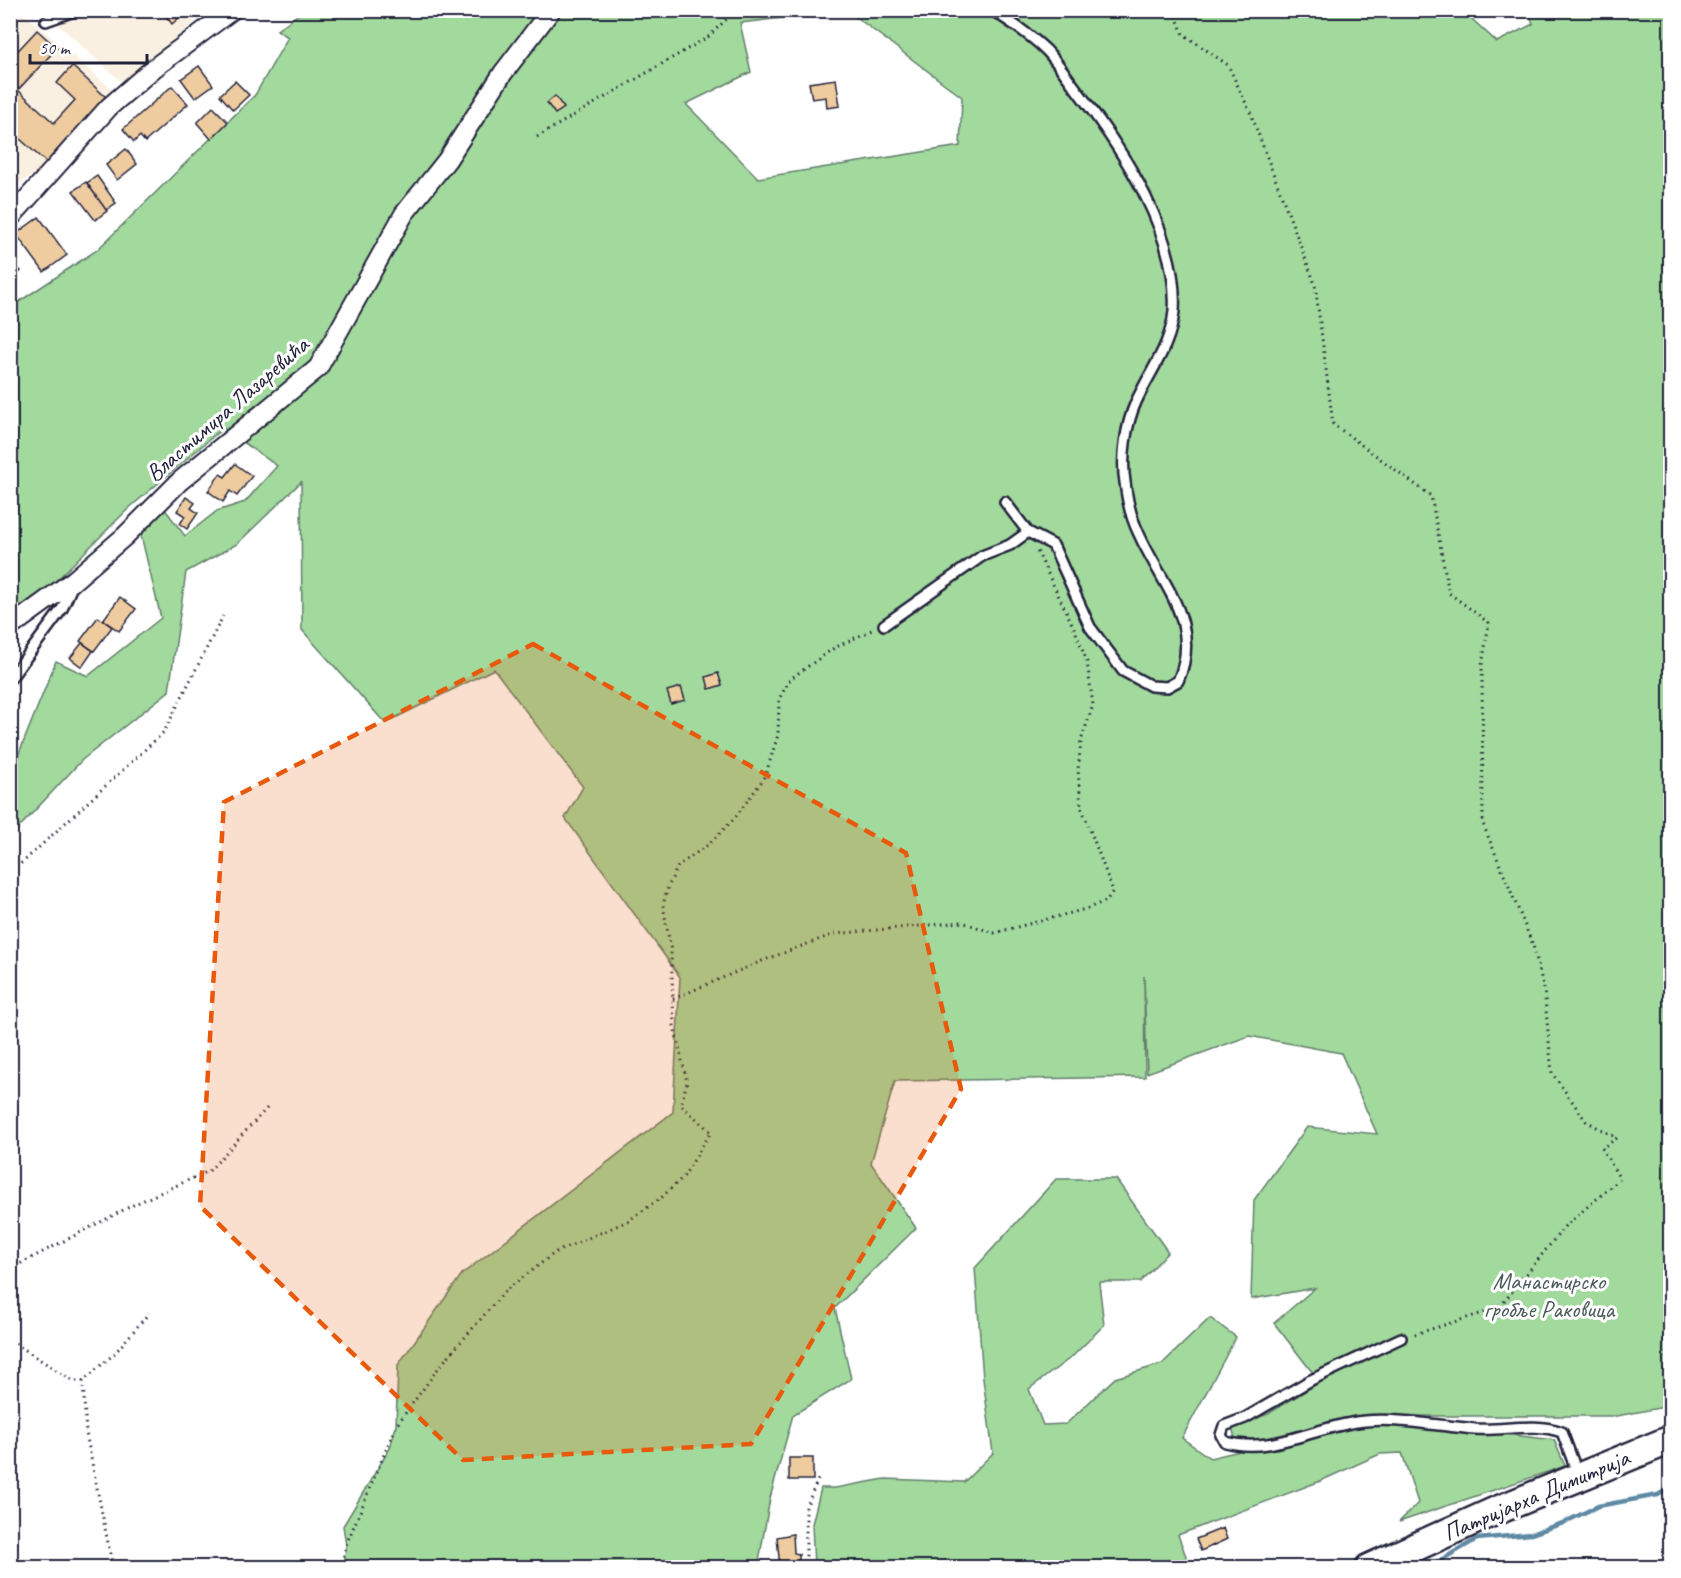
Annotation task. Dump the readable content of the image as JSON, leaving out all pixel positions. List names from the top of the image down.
{
  "streets": {
    "main road": ["Патријарха Димитрија"],
    "street": ["Властимира Лазаревића"]
  },
  "parks": ["Манастирско гробље Раковица"],
  "scale_bar": "50 m"
}
